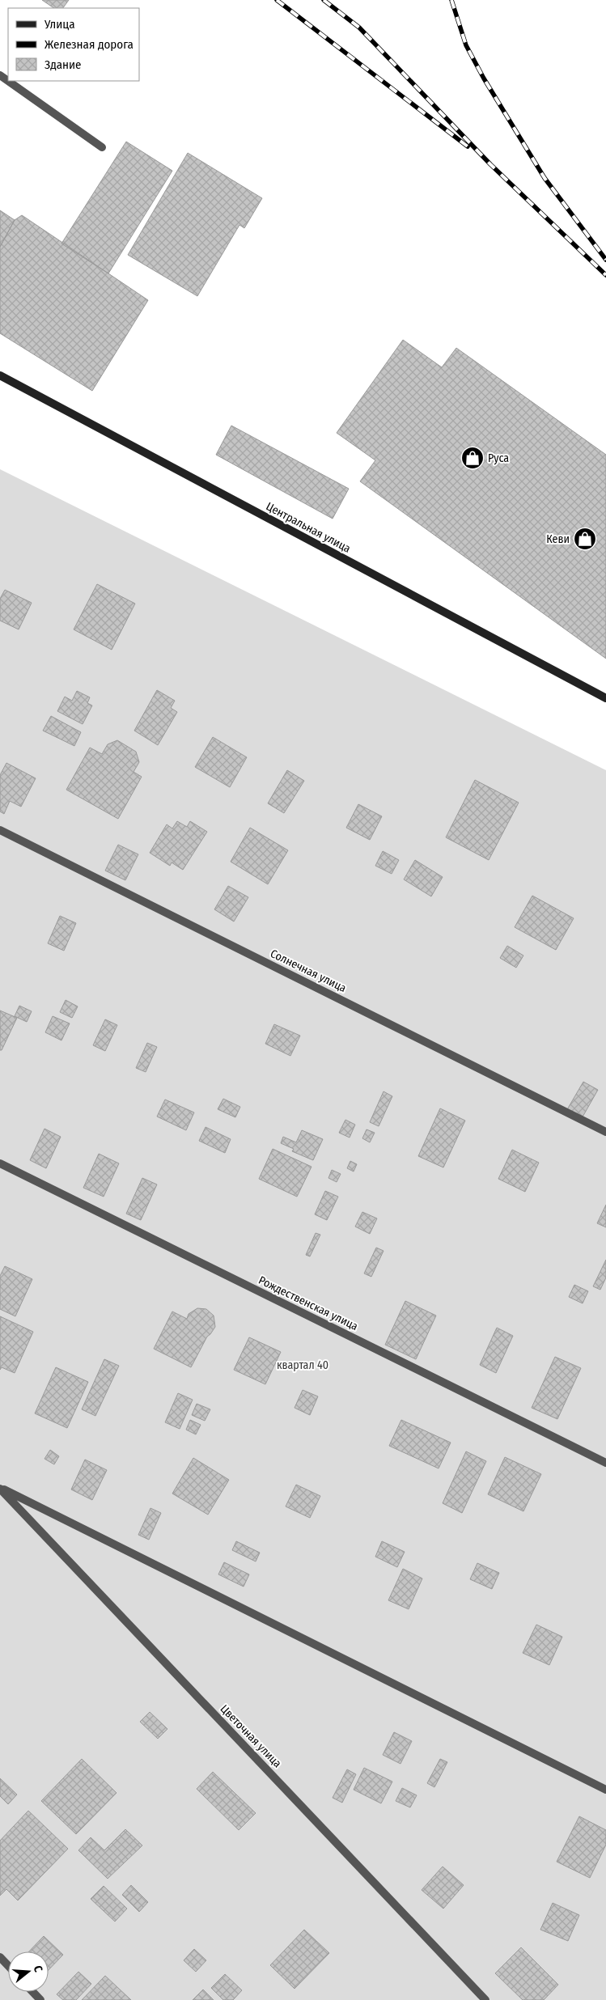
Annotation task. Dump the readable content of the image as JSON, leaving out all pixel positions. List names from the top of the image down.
{
  "streets": {
    "street": ["Центральная улица"],
    "lane": ["Солнечная улица", "Рождественская улица", "Цветочная улица"]
  },
  "parks": ["квартал 40"],
  "places": {
    "shop": ["Руса", "Кеви"]
  },
  "legend": ["Улица", "Железная дорога", "Здание"],
  "north": "right"
}
